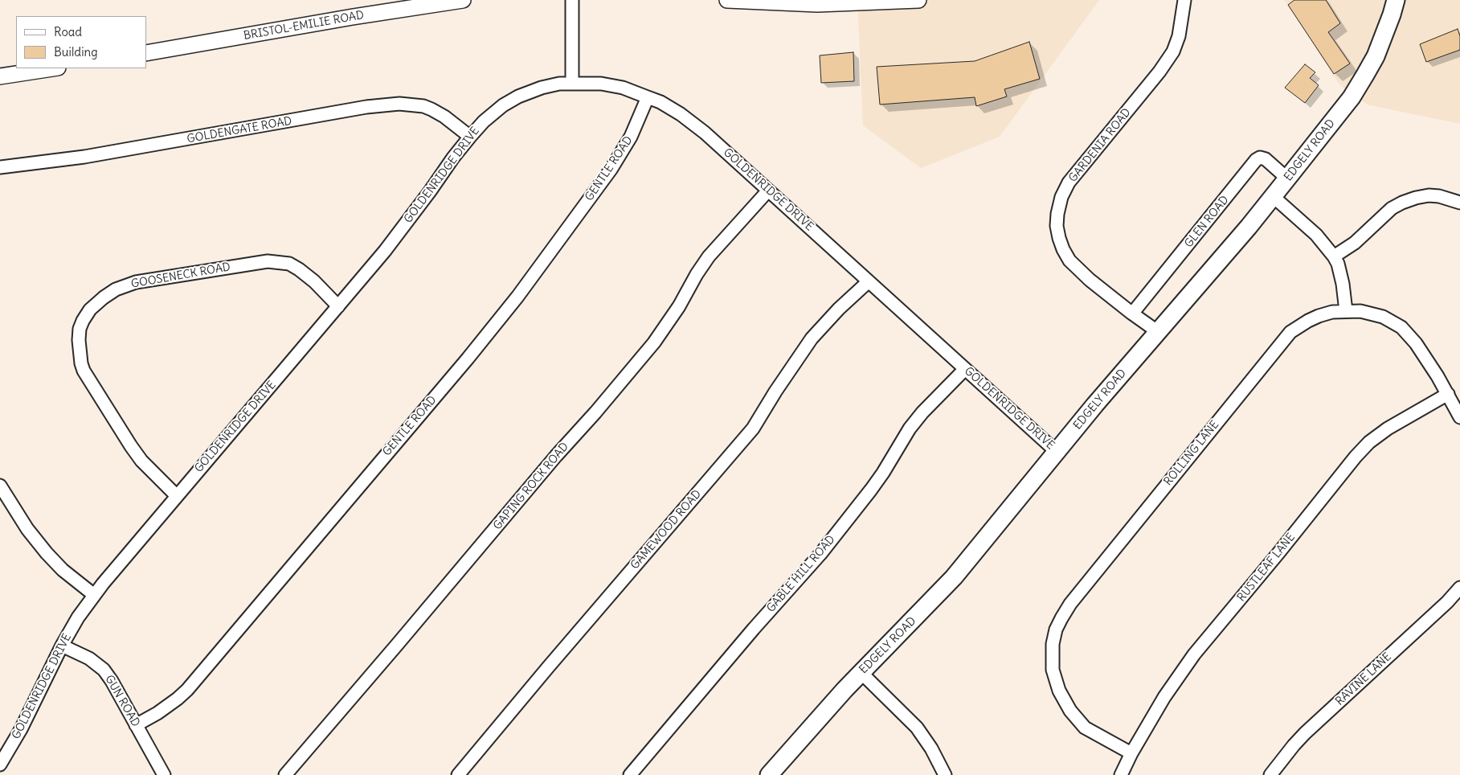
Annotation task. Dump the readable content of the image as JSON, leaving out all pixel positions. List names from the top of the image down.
{
  "streets": {
    "main road": ["EDGELY ROAD"],
    "street": [
      "BRISTOL-EMILIE ROAD",
      "GOLDENGATE ROAD",
      "GARDENIA ROAD",
      "GENTLE ROAD",
      "GOLDENRIDGE DRIVE",
      "GLEN ROAD",
      "GOOSENECK ROAD",
      "ROLLING LANE",
      "GAPING ROCK ROAD",
      "GAMEWOOD ROAD",
      "RUSTLEAF LANE",
      "GABLE HILL ROAD",
      "RAVINE LANE",
      "GUN ROAD"
    ]
  },
  "crossings": [
    ["GOLDENGATE ROAD", "GOLDENRIDGE DRIVE"],
    ["GARDENIA ROAD", "EDGELY ROAD"],
    ["GARDENIA ROAD", "GLEN ROAD"],
    ["EDGELY ROAD", "GOLDENRIDGE DRIVE"],
    ["EDGELY ROAD", "GLEN ROAD"],
    ["GENTLE ROAD", "GOLDENRIDGE DRIVE"],
    ["GENTLE ROAD", "GUN ROAD"],
    ["GOLDENRIDGE DRIVE", "GOOSENECK ROAD"],
    ["GOLDENRIDGE DRIVE", "GAPING ROCK ROAD"],
    ["GOLDENRIDGE DRIVE", "GAMEWOOD ROAD"],
    ["GOLDENRIDGE DRIVE", "GABLE HILL ROAD"],
    ["GOLDENRIDGE DRIVE", "GUN ROAD"],
    ["ROLLING LANE", "RUSTLEAF LANE"]
  ],
  "legend": ["Road", "Building"]
}
